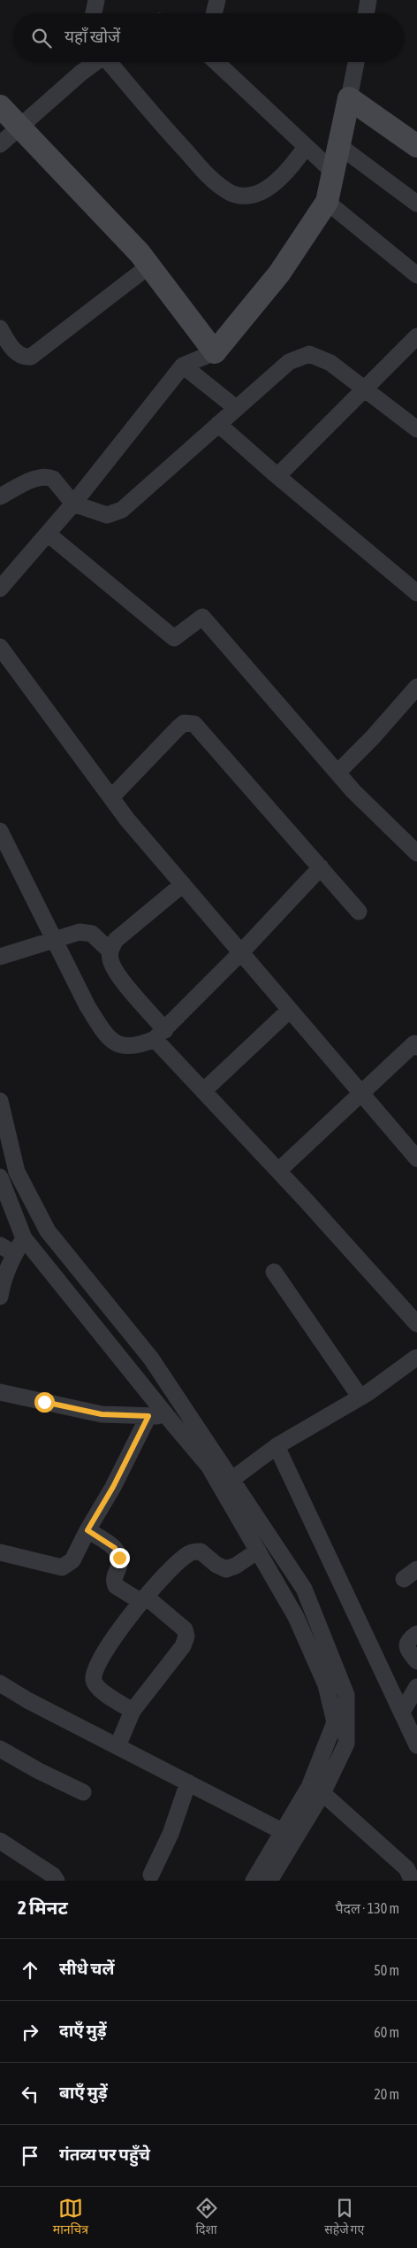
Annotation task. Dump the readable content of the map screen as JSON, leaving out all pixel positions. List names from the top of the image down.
{
  "page": {
    "search": "यहाँ खोजें",
    "heading": ["2 मिनट", "पैदल · 130 m"],
    "list": [
      ["सीधे चलें", "50 m"],
      ["दाएँ मुड़ें", "60 m"],
      ["बाएँ मुड़ें", "20 m"],
      "गंतव्य पर पहुँचे"
    ],
    "nav": ["मानचित्र", "दिशा", "सहेजे गए"]
  }
}
